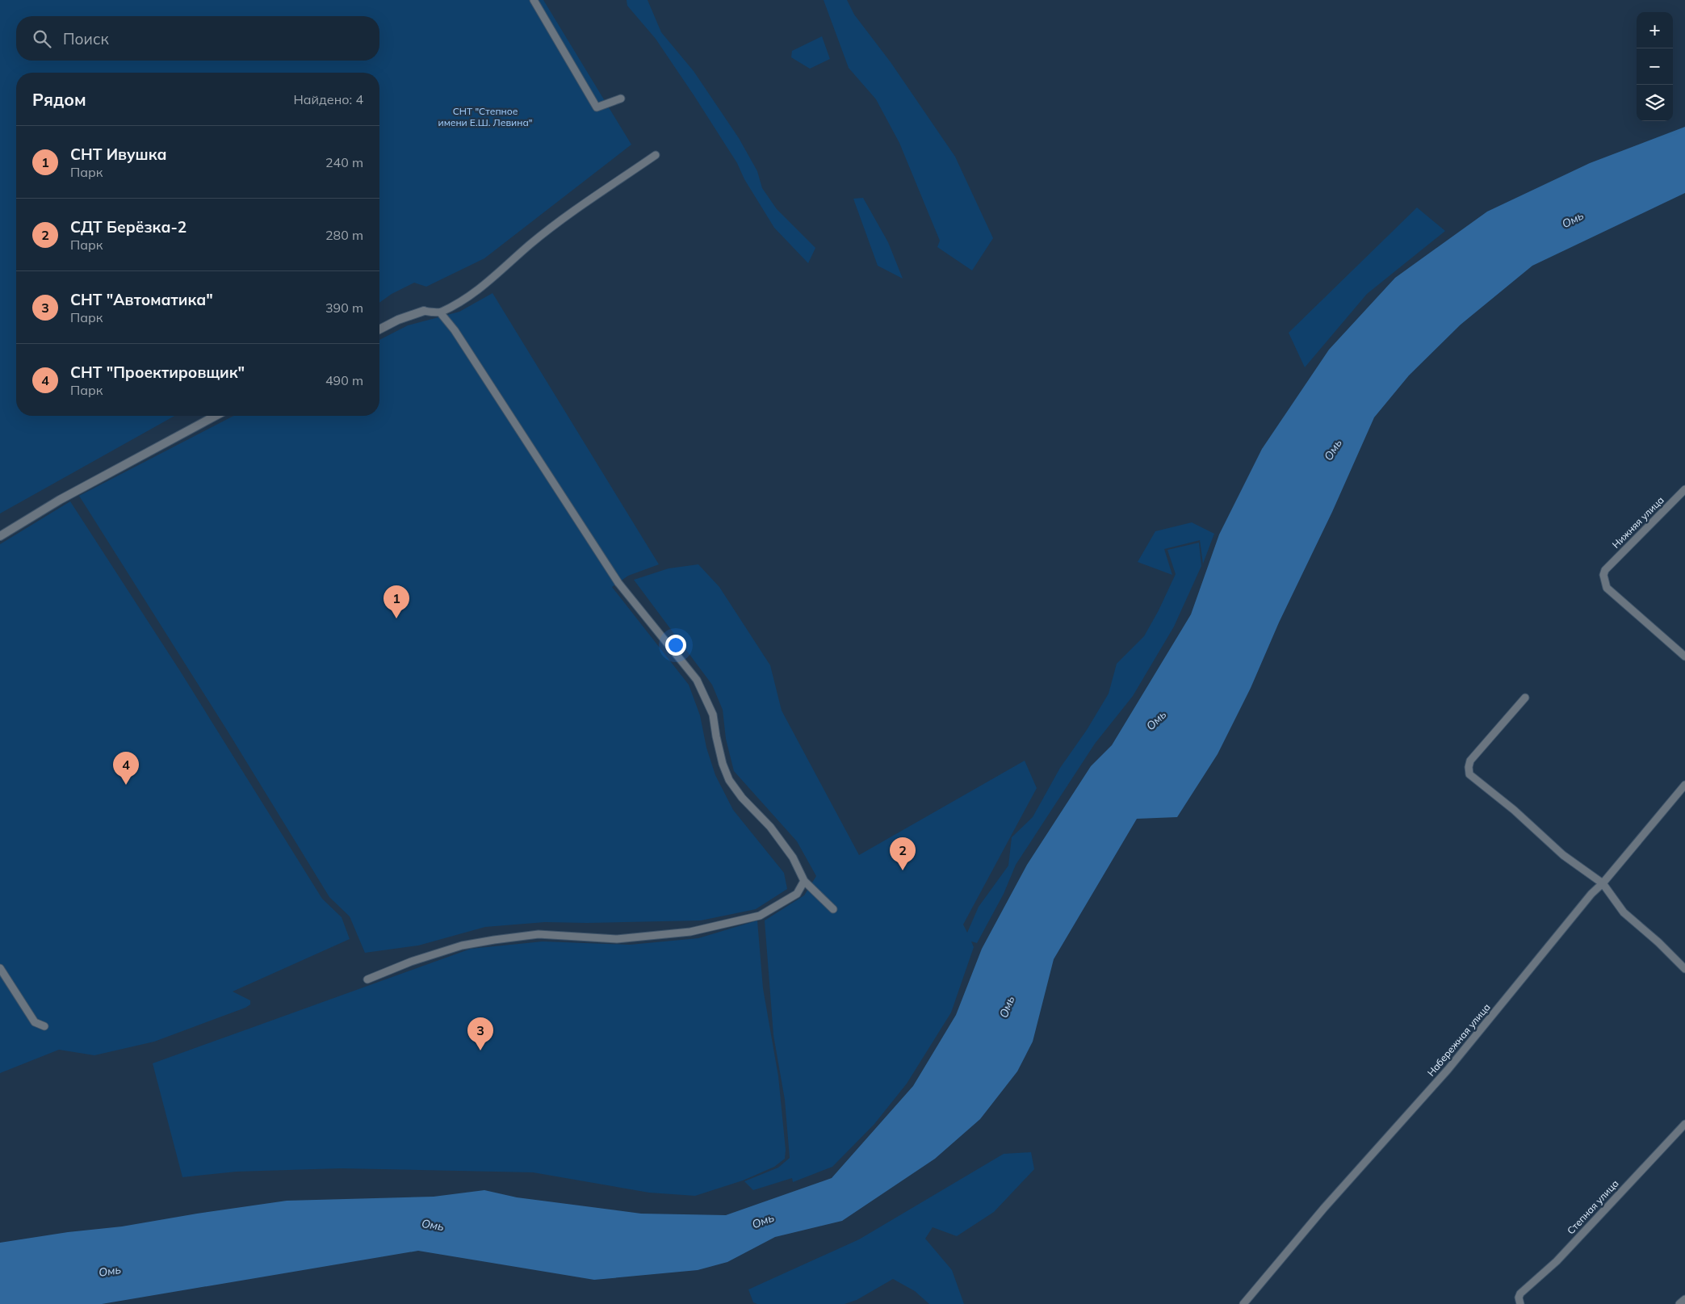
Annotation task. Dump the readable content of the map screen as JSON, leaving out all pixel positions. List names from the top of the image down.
{
  "streets": {
    "street": ["Нижняя улица", "Набережная улица", "Степная улица"]
  },
  "water": ["Омь"],
  "parks": ["СНТ \"Степное имени Е.Ш. Левина\""],
  "page": {
    "map_buttons": ["+", "−"],
    "search": "Поиск",
    "heading": ["Рядом", "Найдено: 4"],
    "list": [
      {
        "mark": "1",
        "name": "СНТ Ивушка",
        "note": "Парк",
        "value": "240 m"
      },
      {
        "mark": "2",
        "name": "СДТ Берёзка-2",
        "note": "Парк",
        "value": "280 m"
      },
      {
        "mark": "3",
        "name": "СНТ \"Автоматика\"",
        "note": "Парк",
        "value": "390 m"
      },
      {
        "mark": "4",
        "name": "СНТ \"Проектировщик\"",
        "note": "Парк",
        "value": "490 m"
      }
    ],
    "pins": [
      "1",
      "4",
      "2",
      "3"
    ]
  }
}
